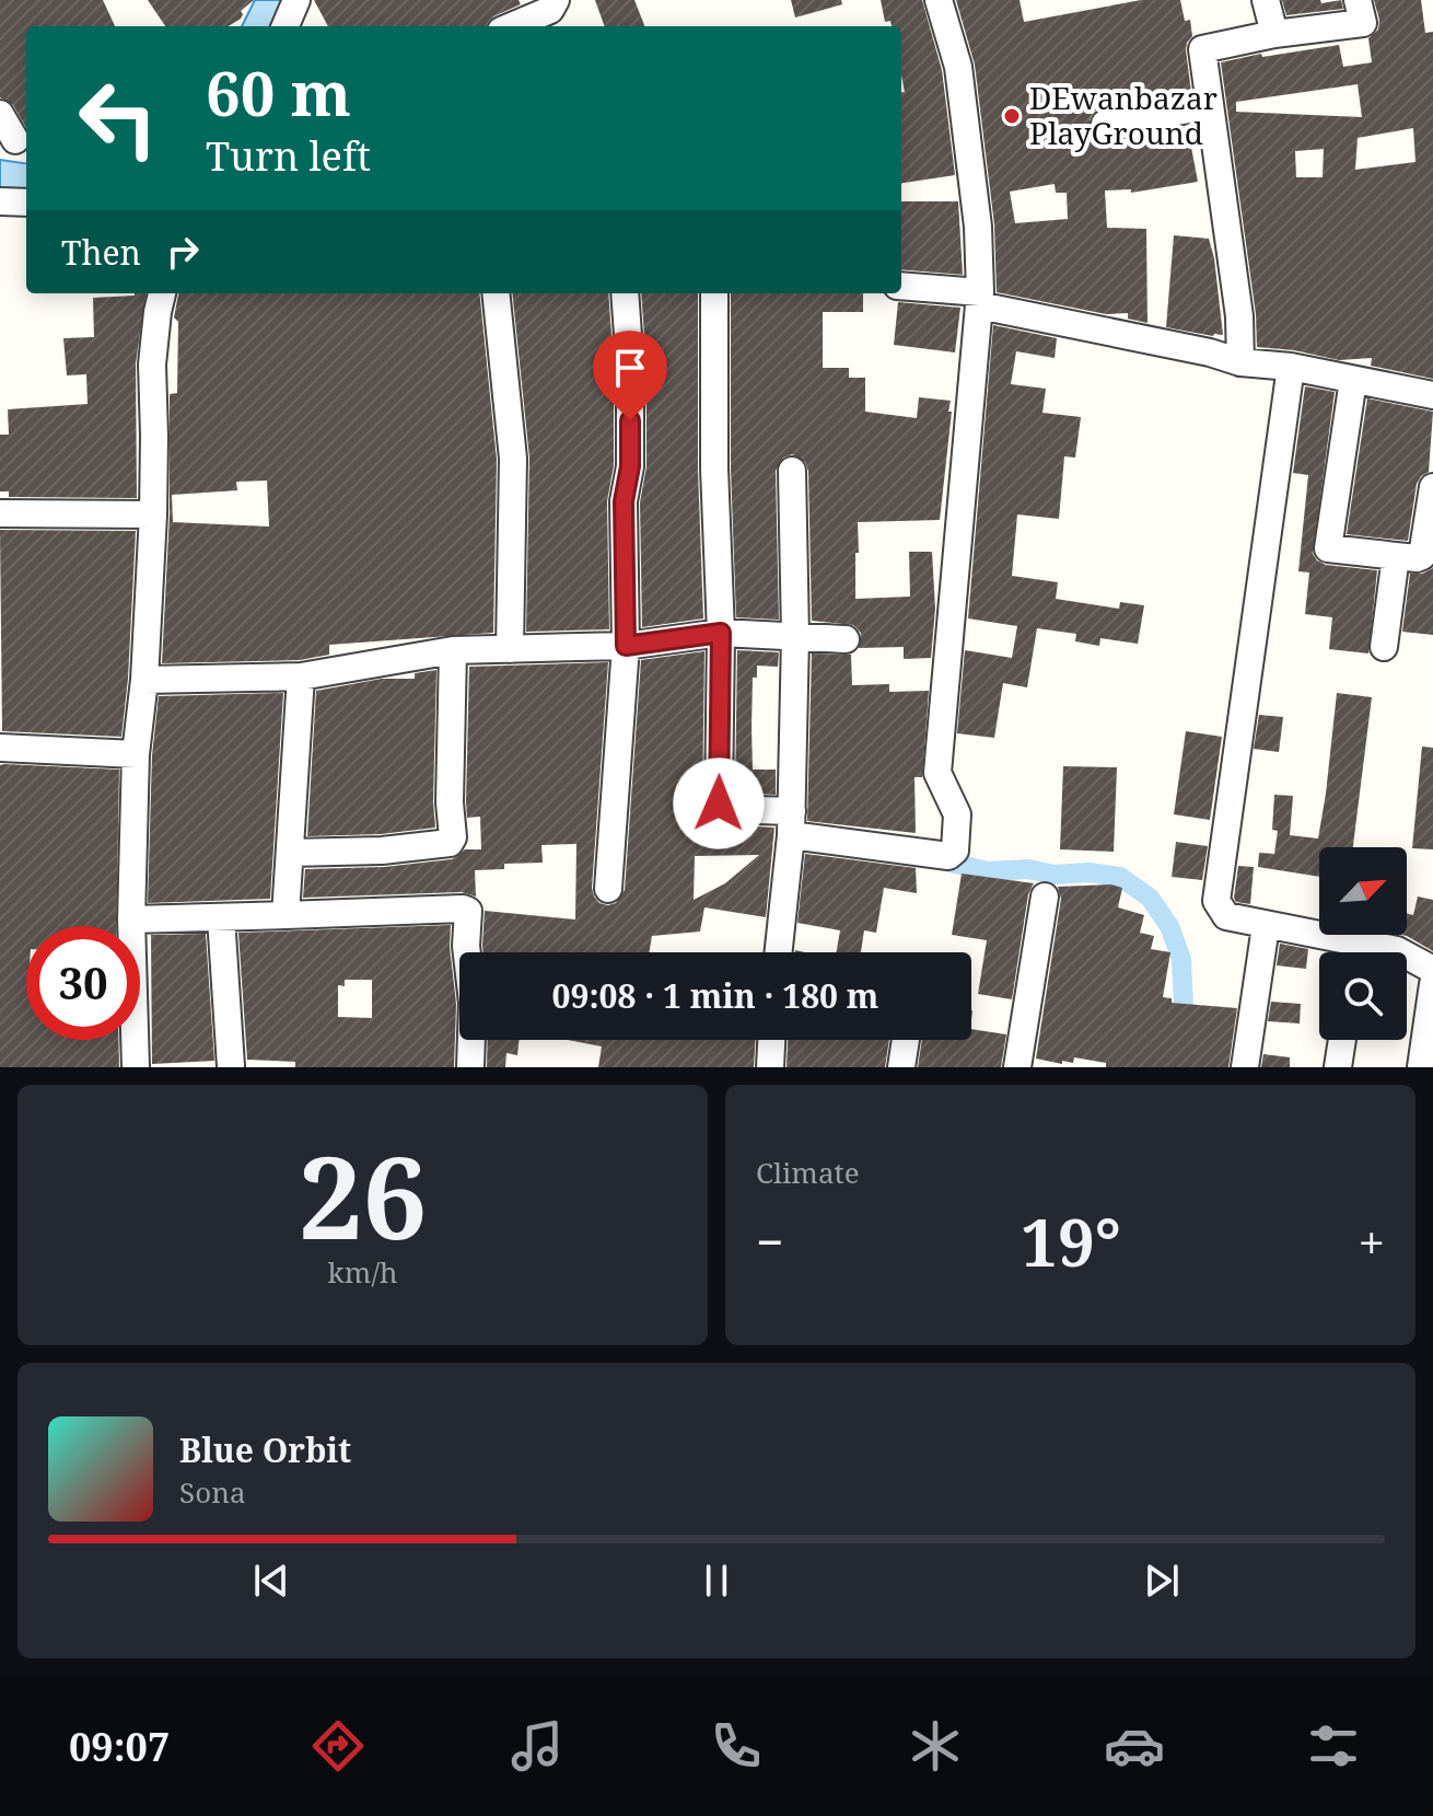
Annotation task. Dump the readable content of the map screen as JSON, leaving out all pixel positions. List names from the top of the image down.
{
  "places": ["DEwanbazar PlayGround"],
  "north": "top right",
  "page": {
    "turn": ["60 m", "Turn left"],
    "then": "Then",
    "limit": "30",
    "trip": "09:08 · 1 min · 180 m",
    "tile": [
      ["26", "km/h"],
      "Climate"
    ],
    "heat": ["−", "19°", "+"],
    "song": ["Blue Orbit", "Sona"],
    "tabs": "09:07"
  }
}
